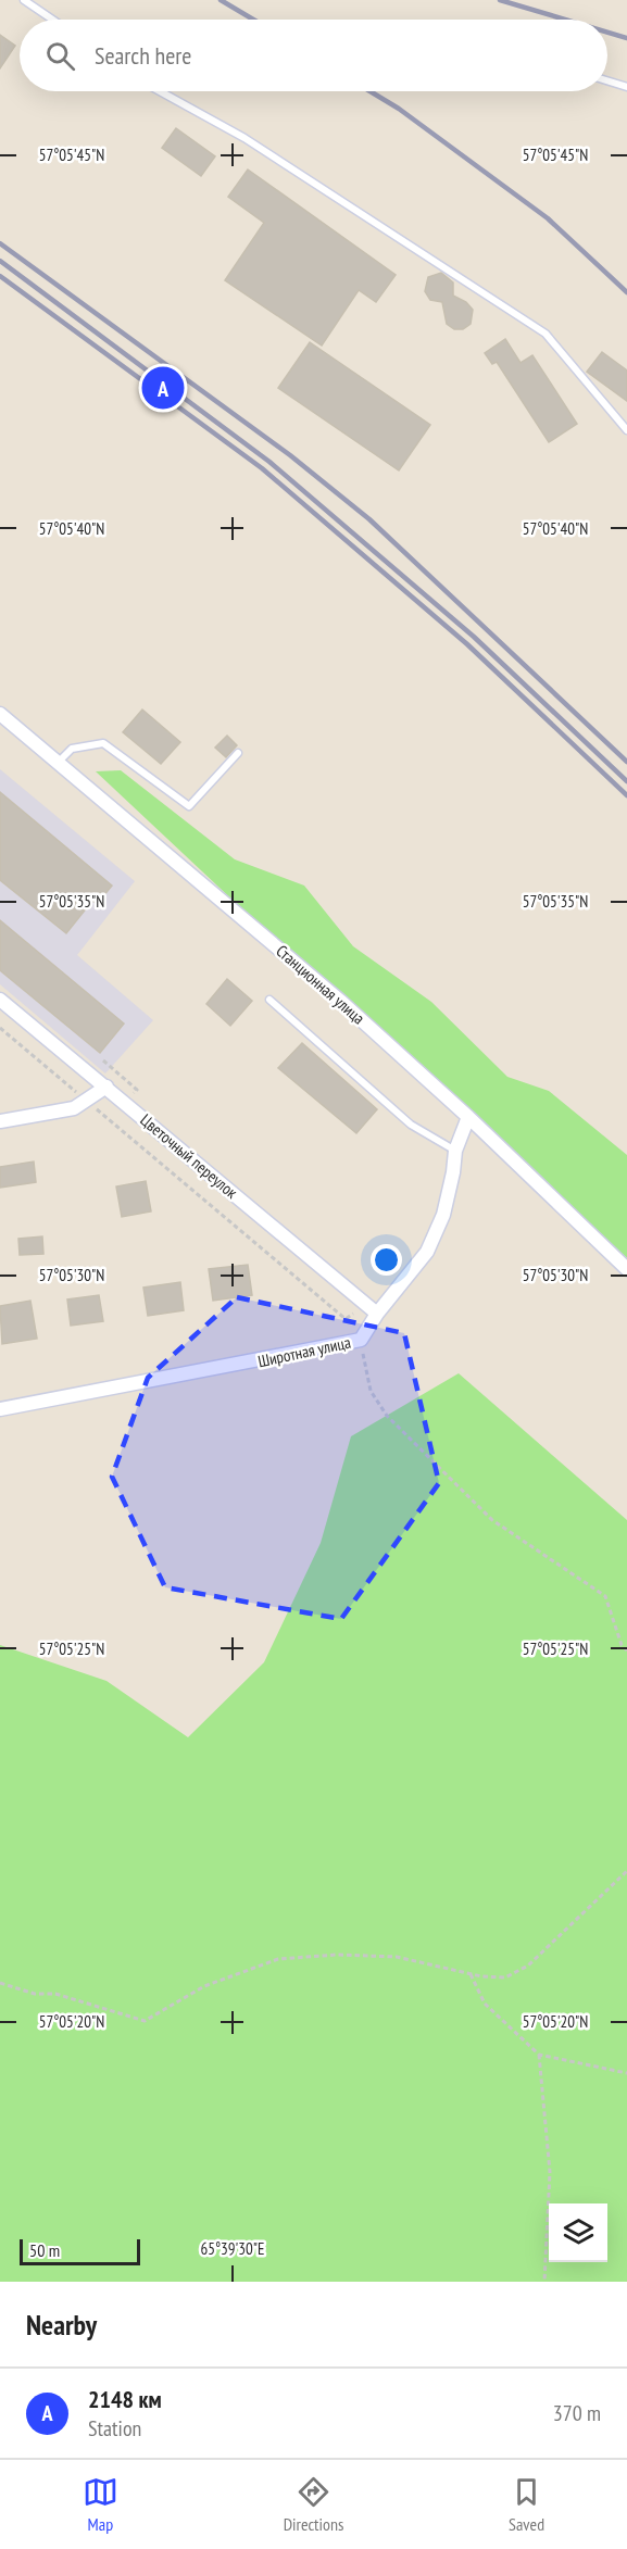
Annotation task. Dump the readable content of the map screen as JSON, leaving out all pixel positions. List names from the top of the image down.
{
  "streets": {
    "street": ["Станционная улица", "Цветочный переулок", "Широтная улица"]
  },
  "crossings": [
    ["Станционная улица", "Широтная улица"],
    ["Цветочный переулок", "Широтная улица"]
  ],
  "scale_bar": "50 m",
  "page": {
    "search": "Search here",
    "pins": "A",
    "scale": "50 m",
    "heading": "Nearby",
    "list": [
      {
        "mark": "A",
        "name": "2148 км",
        "note": "Station",
        "value": "370 m"
      }
    ],
    "nav": ["Map", "Directions", "Saved"]
  },
  "coordinates": [
    "57°05'45\"N",
    "57°05'40\"N",
    "57°05'35\"N",
    "57°05'30\"N",
    "57°05'25\"N",
    "57°05'20\"N",
    "65°39'30\"E"
  ]
}
